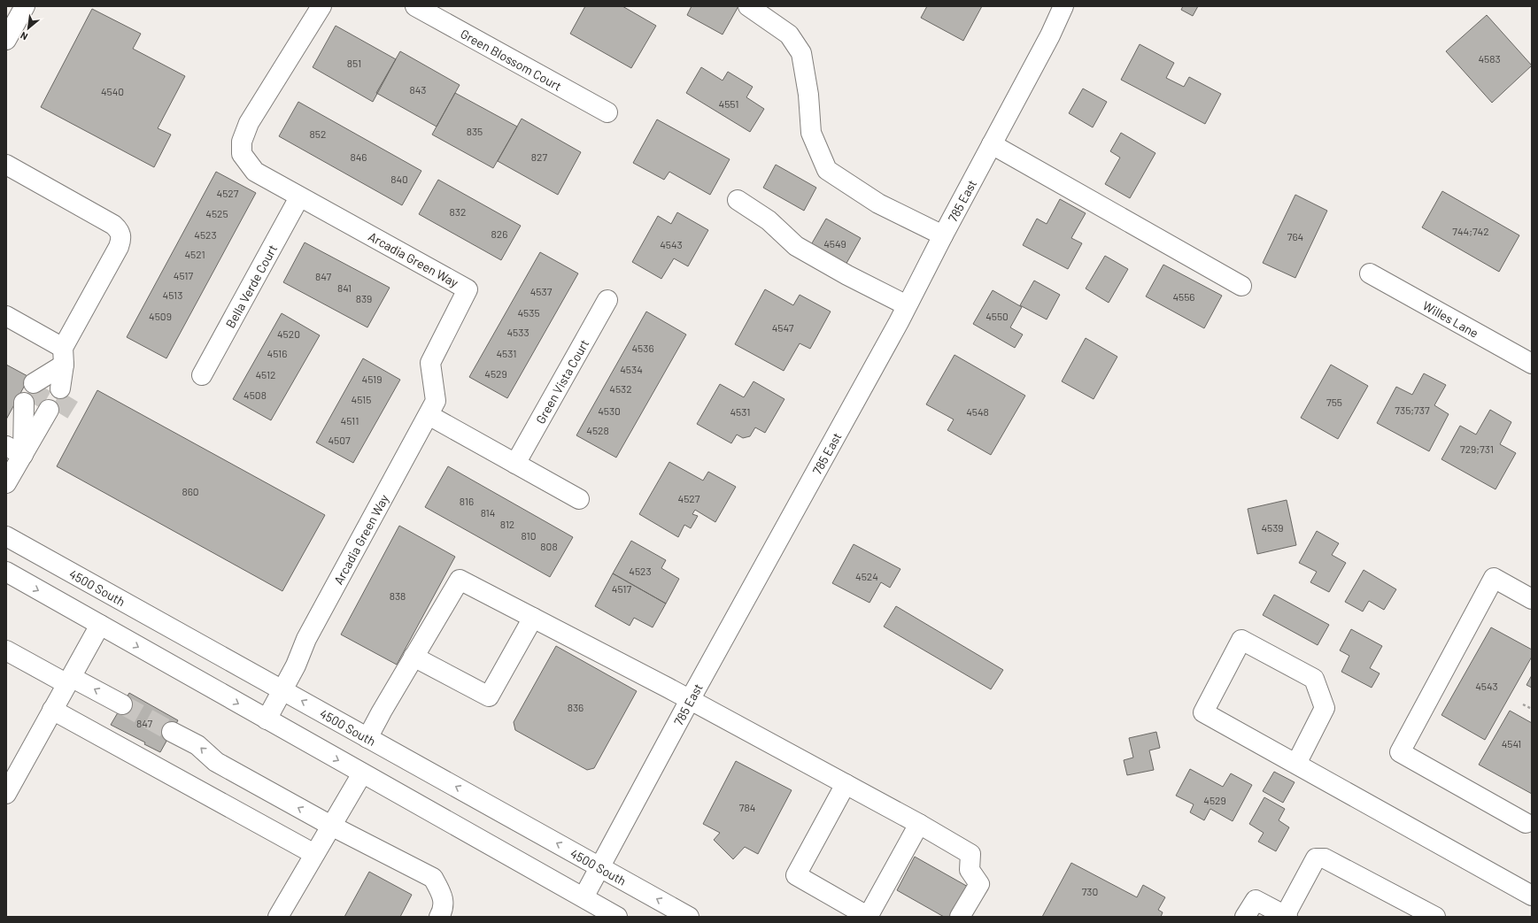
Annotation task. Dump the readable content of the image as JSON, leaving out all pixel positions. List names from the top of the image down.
{
  "streets": {
    "street": [
      "Green Blossom Court",
      "785 East",
      "Arcadia Green Way",
      "Bella Verde Court",
      "Willes Lane",
      "Green Vista Court",
      "4500 South"
    ]
  },
  "crossings": [
    ["785 East", "4500 South"],
    ["Arcadia Green Way", "Bella Verde Court"],
    ["Arcadia Green Way", "4500 South"]
  ],
  "house_numbers": [
    "4583",
    "851",
    "843",
    "4540",
    "4551",
    "835",
    "852",
    "846",
    "827",
    "840",
    "4527",
    "832",
    "4525",
    "744;742",
    "826",
    "4523",
    "764",
    "4549",
    "4543",
    "4521",
    "4517",
    "847",
    "841",
    "4537",
    "4513",
    "4556",
    "839",
    "4535",
    "4509",
    "4550",
    "4547",
    "4533",
    "4520",
    "4536",
    "4516",
    "4531",
    "4534",
    "4529",
    "4512",
    "4519",
    "4532",
    "4508",
    "4515",
    "755",
    "735;737",
    "4530",
    "4531",
    "4548",
    "4511",
    "4528",
    "4507",
    "729;731",
    "860",
    "4527",
    "816",
    "814",
    "812",
    "4539",
    "810",
    "808",
    "4523",
    "4524",
    "4517",
    "838",
    "4543",
    "836",
    "847",
    "4541",
    "4529",
    "784",
    "730"
  ],
  "north": "bottom left"
}
